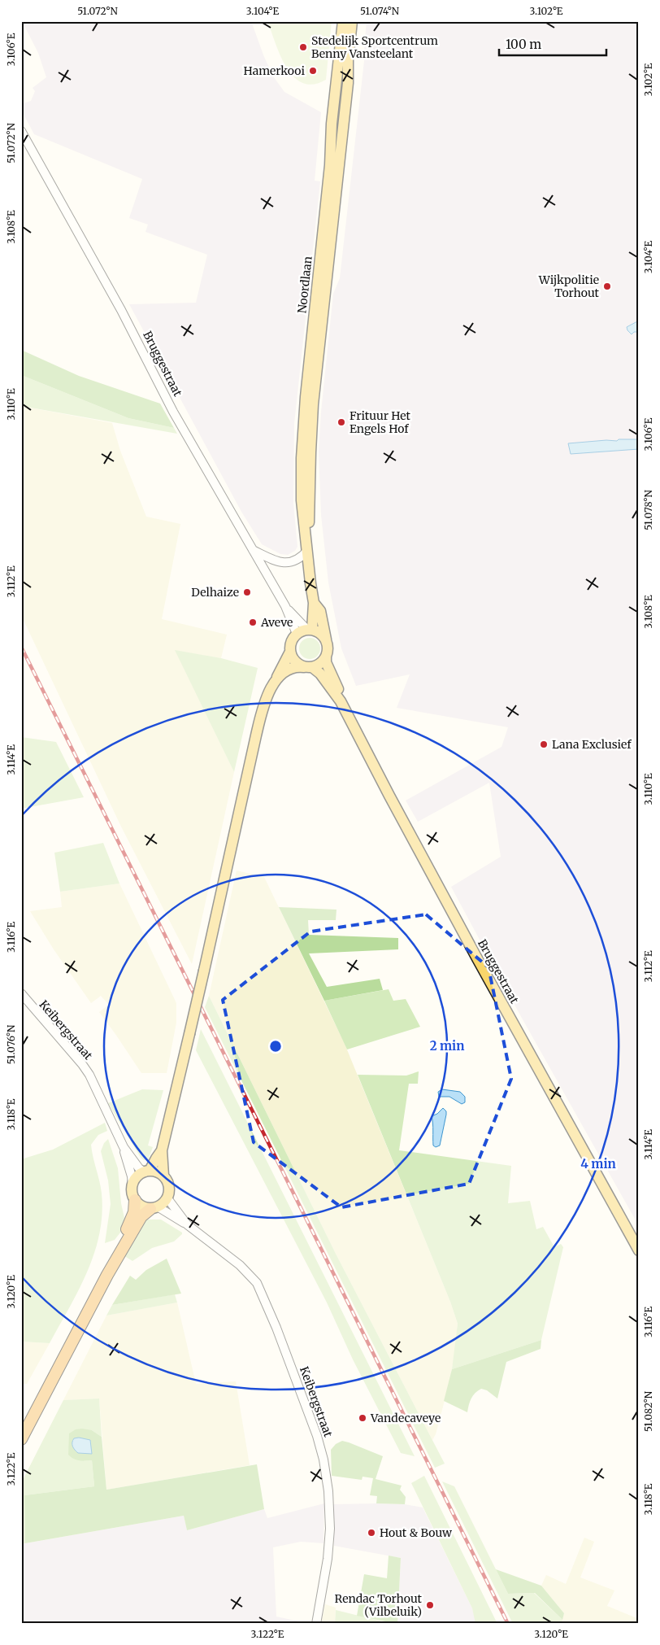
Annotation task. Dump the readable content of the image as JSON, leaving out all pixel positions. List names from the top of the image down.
{
  "streets": {
    "main road": ["Noordlaan", "Bruggestraat"],
    "street": ["Keibergstraat"]
  },
  "crossings": [
    ["Noordlaan", "Bruggestraat"]
  ],
  "places": [
    "Stedelijk Sportcentrum Benny Vansteelant",
    "Hamerkooi",
    "Wijkpolitie Torhout",
    "Frituur Het Engels Hof",
    "Delhaize",
    "Aveve",
    "Lana Exclusief",
    "Vandecaveye",
    "Hout & Bouw",
    "Rendac Torhout (Vilbeluik)"
  ],
  "scale_bar": "100 m",
  "coordinates": [
    "51.072°N",
    "3.104°E",
    "51.074°N",
    "3.102°E",
    "3.106°E",
    "3.108°E",
    "3.110°E",
    "51.078°N",
    "3.112°E",
    "3.114°E",
    "3.116°E",
    "51.076°N",
    "3.118°E",
    "3.120°E",
    "51.082°N",
    "3.122°E"
  ],
  "rings": ["2 min", "4 min"]
}
